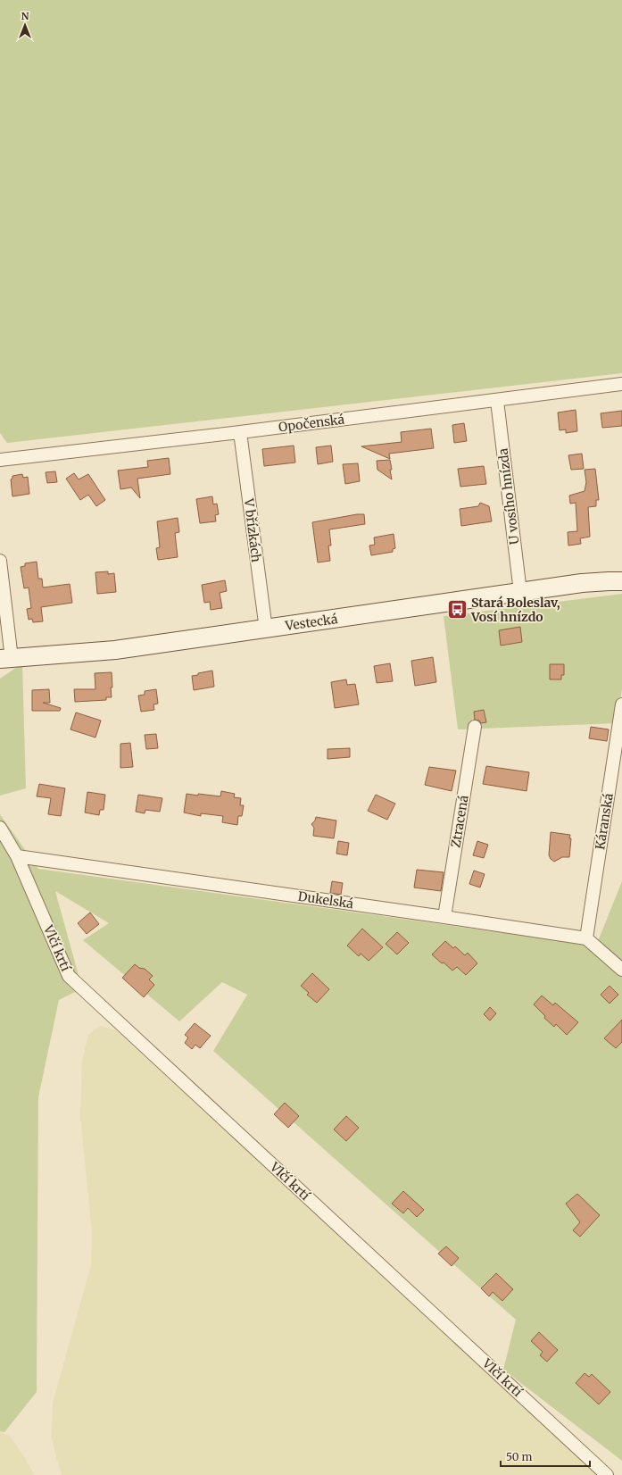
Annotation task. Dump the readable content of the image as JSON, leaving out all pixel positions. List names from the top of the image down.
{
  "streets": {
    "street": [
      "Opočenská",
      "U vosího hnízda",
      "V břízkách",
      "Vestecká",
      "Ztracená",
      "Káranská",
      "Dukelská",
      "Vlčí krtí"
    ]
  },
  "crossings": [
    ["Opočenská", "U vosího hnízda"],
    ["Opočenská", "V břízkách"],
    ["U vosího hnízda", "Vestecká"],
    ["V břízkách", "Vestecká"],
    ["Ztracená", "Dukelská"],
    ["Káranská", "Dukelská"],
    ["Dukelská", "Vlčí krtí"]
  ],
  "places": {
    "bus stop": ["Stará Boleslav, Vosí hnízdo"]
  },
  "scale_bar": "50 m",
  "north": "top"
}
